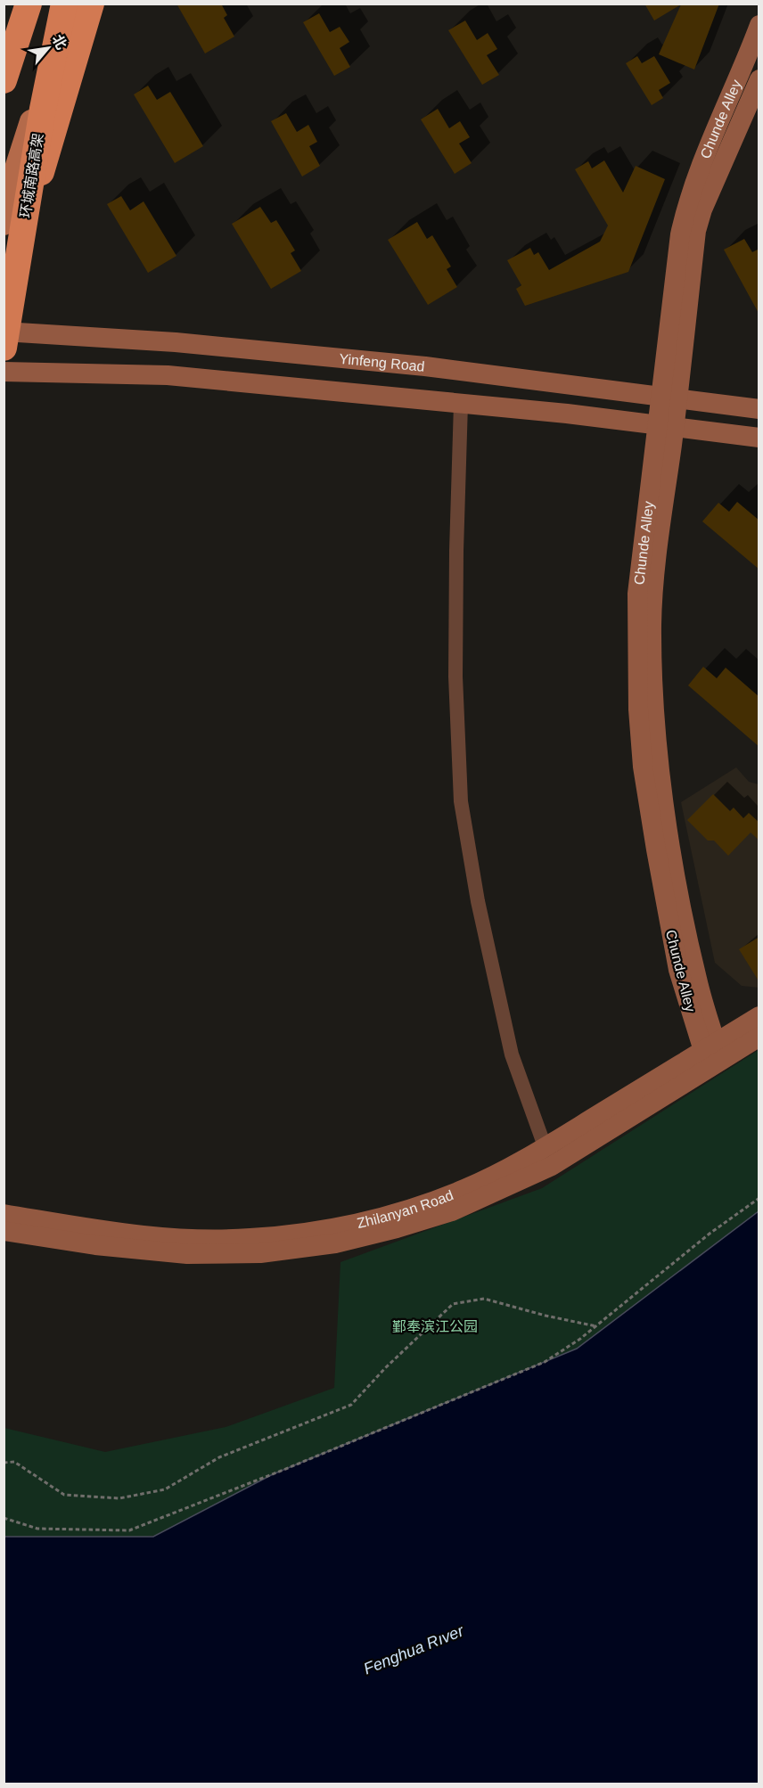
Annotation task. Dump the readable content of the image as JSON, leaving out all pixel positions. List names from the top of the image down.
{
  "streets": {
    "highway": ["环城南路高架"],
    "street": ["Chunde Alley", "Yinfeng Road", "Zhilanyan Road"]
  },
  "crossings": [
    ["Chunde Alley", "Yinfeng Road"],
    ["Chunde Alley", "Zhilanyan Road"]
  ],
  "water": ["Fenghua Rıver"],
  "parks": ["鄞奉滨江公园"],
  "north": "top right"
}
